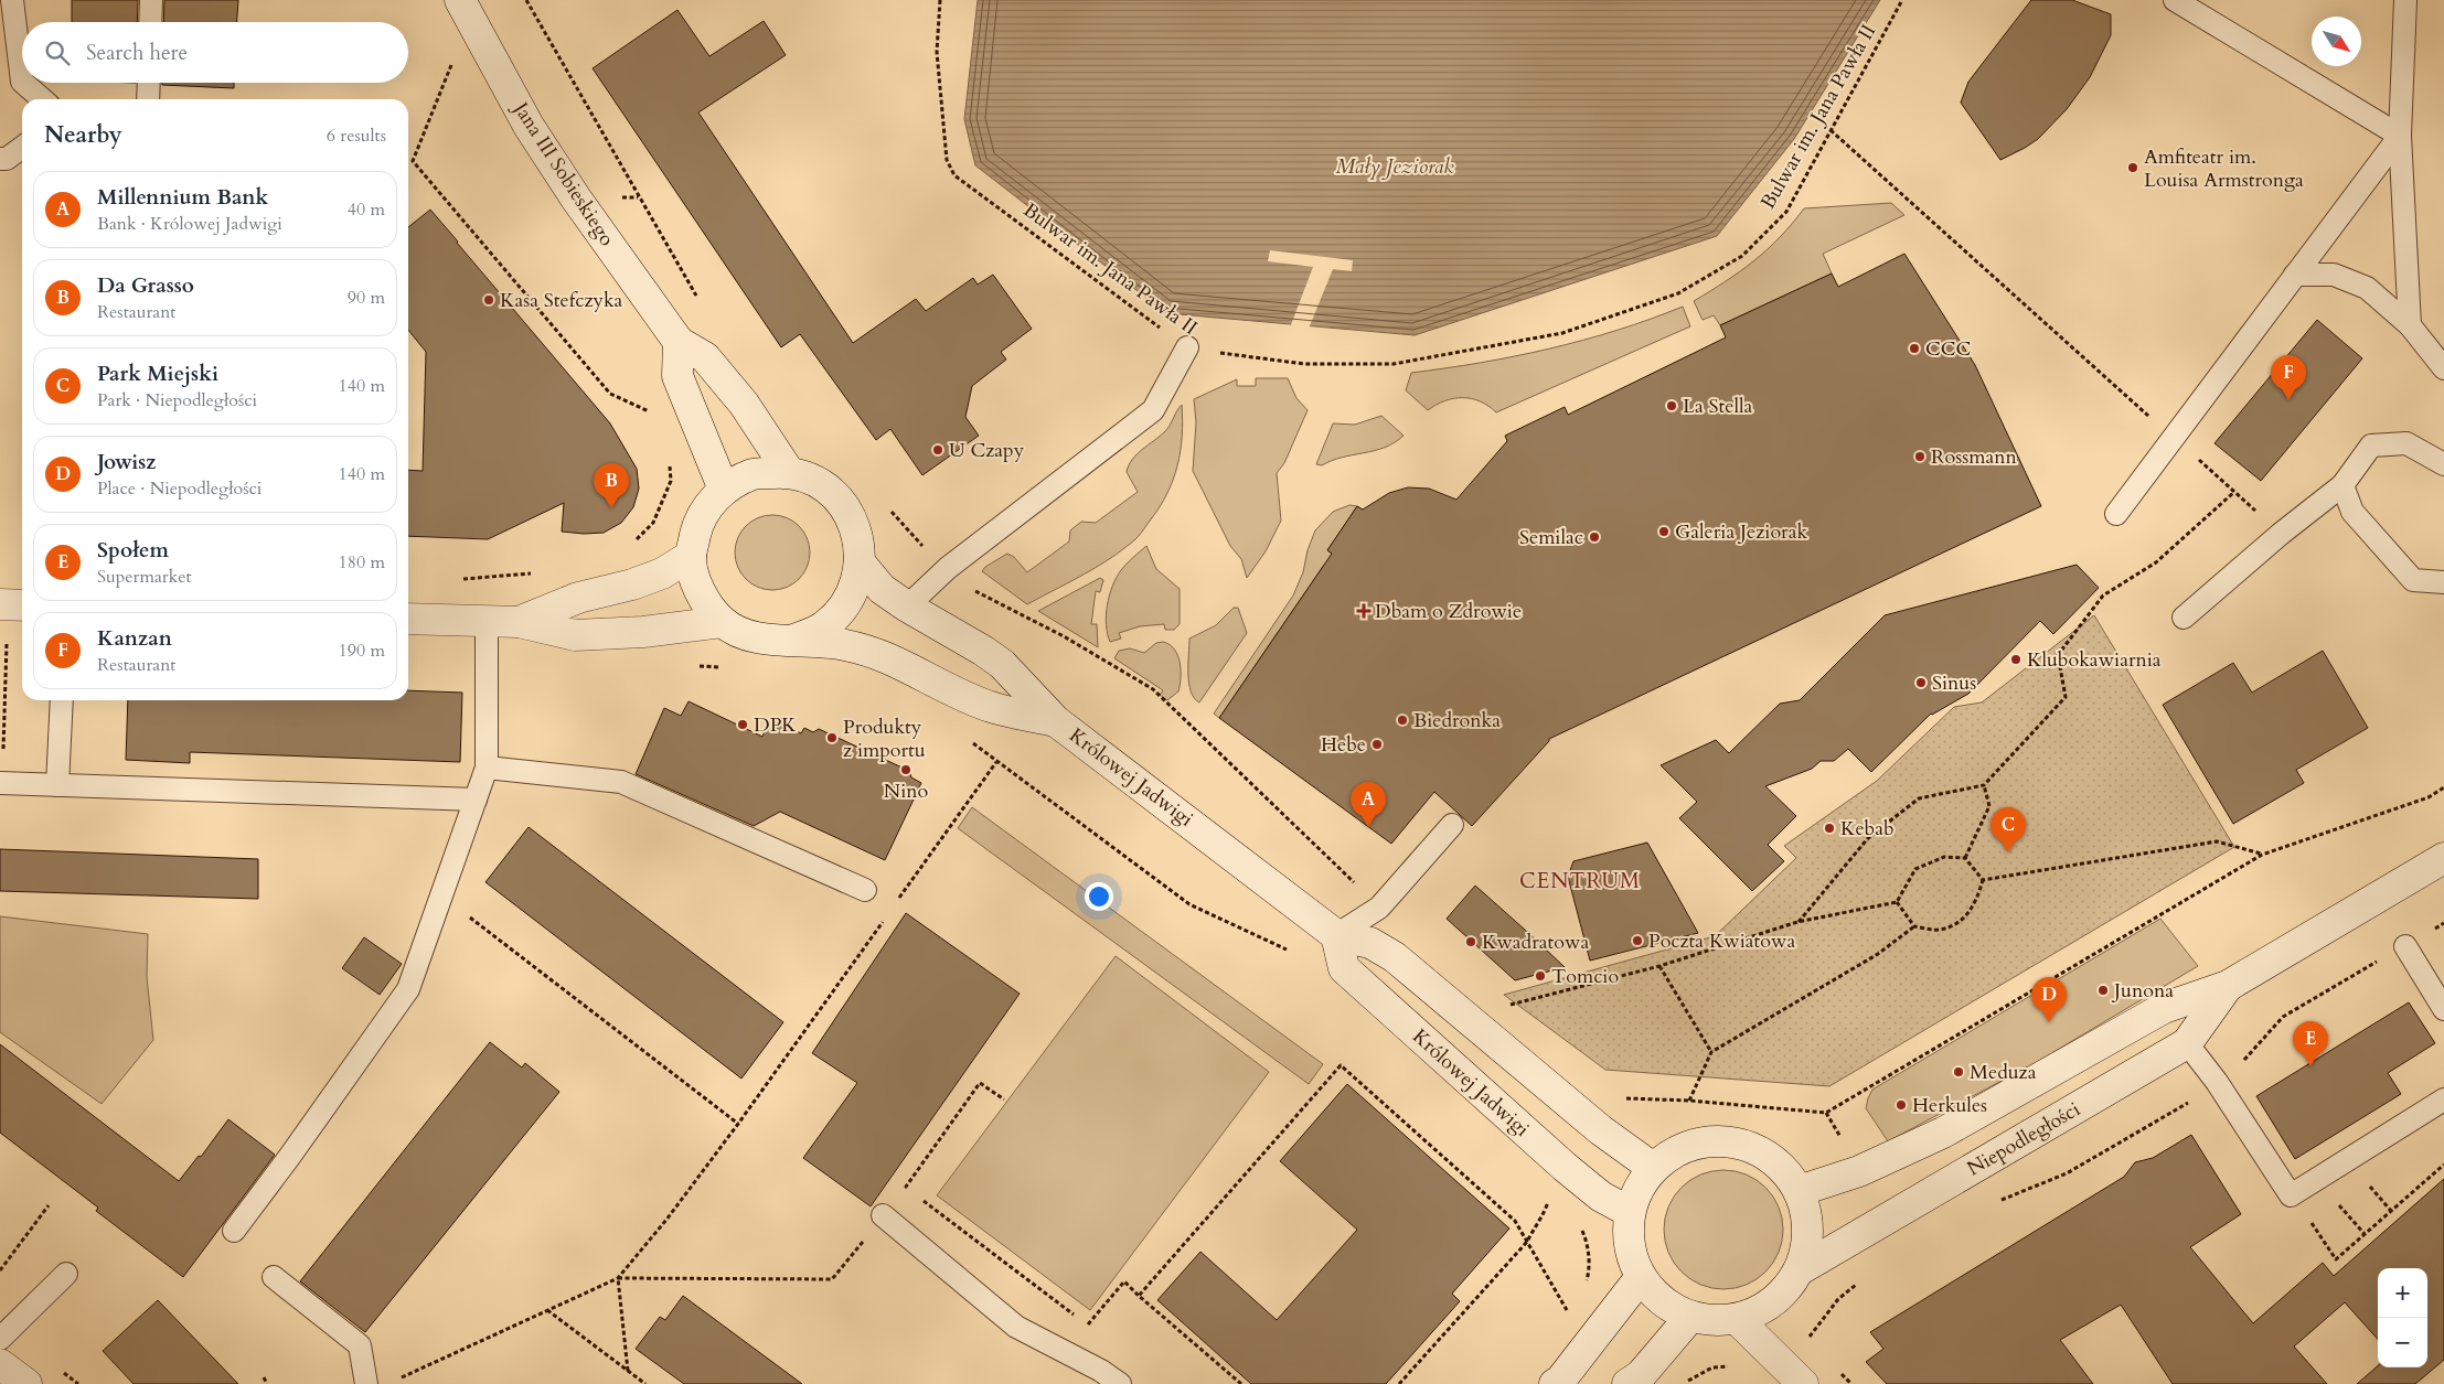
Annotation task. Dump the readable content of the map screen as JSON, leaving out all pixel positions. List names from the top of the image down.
{
  "streets": {
    "street": ["Jana III Sobieskiego", "Królowej Jadwigi", "Niepodległości"],
    "path": ["Bulwar im. Jana Pawła II"]
  },
  "crossings": [
    ["Jana III Sobieskiego", "Królowej Jadwigi"],
    ["Królowej Jadwigi", "Niepodległości"]
  ],
  "districts": ["CENTRUM"],
  "water": ["Mały Jeziorak"],
  "places": {
    "other": [
      "Amfiteatr im. Louisa Armstronga",
      "Kasa Stefczyka",
      "CCC",
      "La Stella",
      "U Czapy",
      "Rossmann",
      "Galeria Jeziorak",
      "Semilac",
      "Klubokawiarnia",
      "Sinus",
      "Biedronka",
      "DPK",
      "Produkty z importu",
      "Hebe",
      "Nino",
      "Kebab",
      "Poczta Kwiatowa",
      "Kwadratowa",
      "Tomcio",
      "Junona",
      "Meduza",
      "Herkules"
    ],
    "health": ["Dbam o Zdrowie"]
  },
  "north": "bottom right",
  "page": {
    "search": "Search here",
    "heading": ["Nearby", "6 results"],
    "list": [
      {
        "mark": "A",
        "name": "Millennium Bank",
        "note": "Bank · Królowej Jadwigi",
        "value": "40 m"
      },
      {
        "mark": "B",
        "name": "Da Grasso",
        "note": "Restaurant",
        "value": "90 m"
      },
      {
        "mark": "C",
        "name": "Park Miejski",
        "note": "Park · Niepodległości",
        "value": "140 m"
      },
      {
        "mark": "D",
        "name": "Jowisz",
        "note": "Place · Niepodległości",
        "value": "140 m"
      },
      {
        "mark": "E",
        "name": "Społem",
        "note": "Supermarket",
        "value": "180 m"
      },
      {
        "mark": "F",
        "name": "Kanzan",
        "note": "Restaurant",
        "value": "190 m"
      }
    ],
    "pins": [
      "F",
      "B",
      "A",
      "C",
      "D",
      "E"
    ],
    "map_buttons": ["+", "−"]
  }
}
